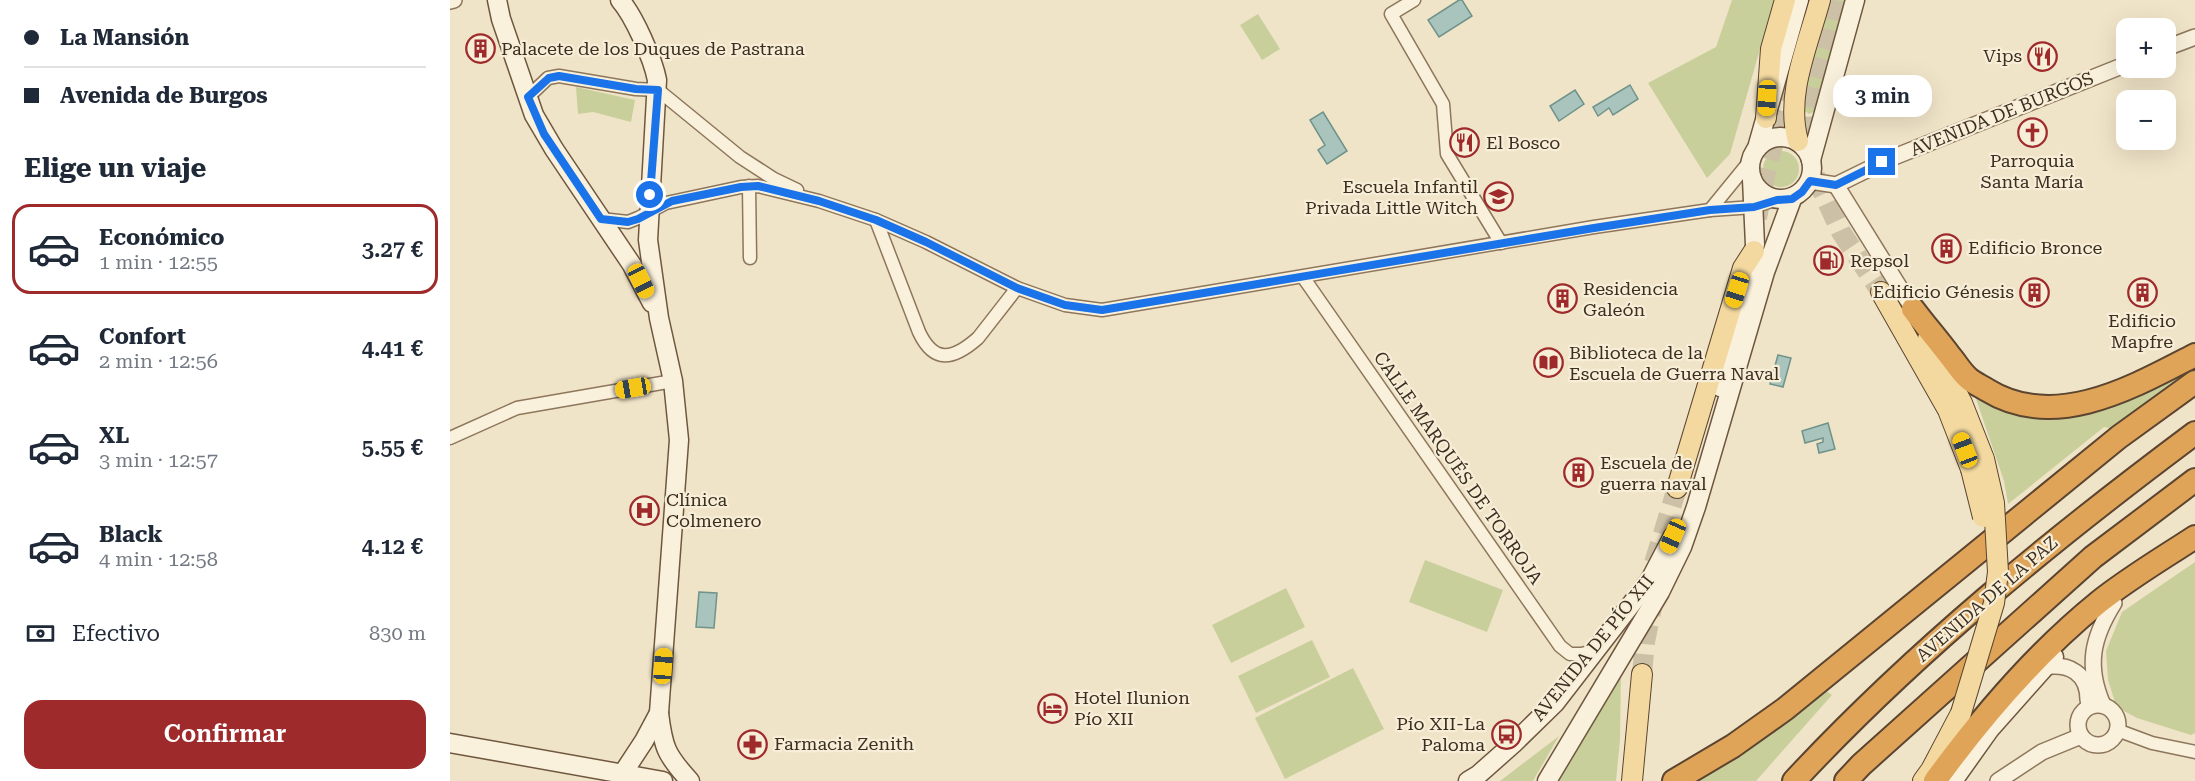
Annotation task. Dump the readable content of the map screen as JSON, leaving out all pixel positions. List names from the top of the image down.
{
  "streets": {
    "highway": ["AVENIDA DE LA PAZ"],
    "main road": ["AVENIDA DE PÍO XII"],
    "street": ["AVENIDA DE BURGOS", "CALLE MARQUÉS DE TORROJA"]
  },
  "crossings": [
    ["CALLE MARQUÉS DE TORROJA", "AVENIDA DE PÍO XII"]
  ],
  "places": {
    "building": [
      "Palacete de los Duques de Pastrana",
      "Edificio Bronce",
      "Edificio Génesis",
      "Edificio Mapfre",
      "Residencia Galeón",
      "Escuela de guerra naval"
    ],
    "restaurant": ["Vips", "El Bosco"],
    "church": ["Parroquia Santa María"],
    "school or university": ["Escuela Infantil Privada Little Witch"],
    "fuel station": ["Repsol"],
    "library": ["Biblioteca de la Escuela de Guerra Naval"],
    "hospital": ["Clínica Colmenero"],
    "hotel": ["Hotel Ilunion Pío XII"],
    "bus stop": ["Pío XII-La Paloma"],
    "pharmacy": ["Farmacia Zenith"]
  },
  "page": {
    "banner": ["La Mansión", "Avenida de Burgos"],
    "map_buttons": ["+", "−"],
    "bubble": "3 min",
    "heading": "Elige un viaje",
    "list": [
      {
        "name": "Económico",
        "note": "1 min · 12:55",
        "value": "3.27 €"
      },
      {
        "name": "Confort",
        "note": "2 min · 12:56",
        "value": "4.41 €"
      },
      {
        "name": "XL",
        "note": "3 min · 12:57",
        "value": "5.55 €"
      },
      {
        "name": "Black",
        "note": "4 min · 12:58",
        "value": "4.12 €"
      }
    ],
    "pay": ["Efectivo", "830 m"],
    "buttons": "Confirmar"
  }
}
